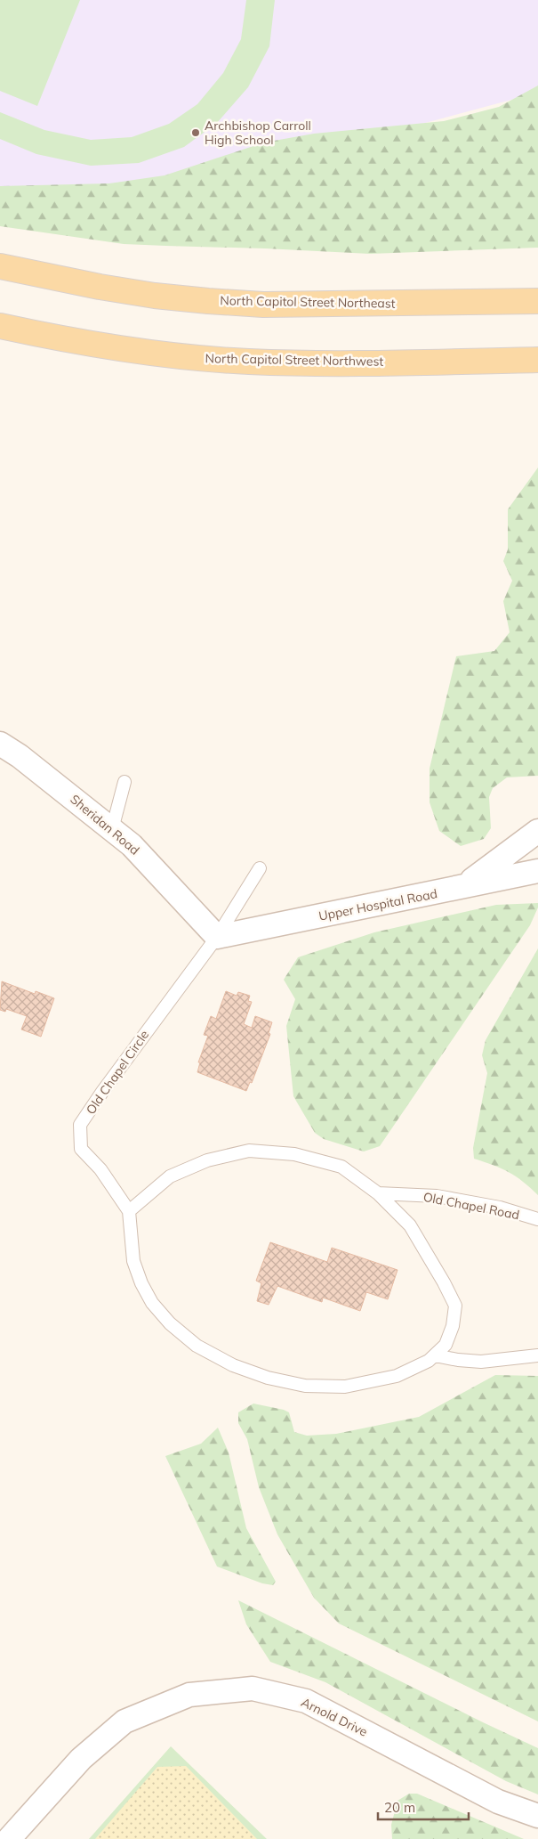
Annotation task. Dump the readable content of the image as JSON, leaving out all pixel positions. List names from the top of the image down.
{
  "streets": {
    "main road": ["North Capitol Street Northeast", "North Capitol Street Northwest"],
    "street": ["Sheridan Road", "Upper Hospital Road", "Arnold Drive"],
    "lane": ["Old Chapel Circle", "Old Chapel Road"]
  },
  "crossings": [
    ["Sheridan Road", "Upper Hospital Road"],
    ["Sheridan Road", "Old Chapel Circle"],
    ["Upper Hospital Road", "Old Chapel Circle"]
  ],
  "places": ["Archbishop Carroll High School"],
  "scale_bar": "20 m"
}
